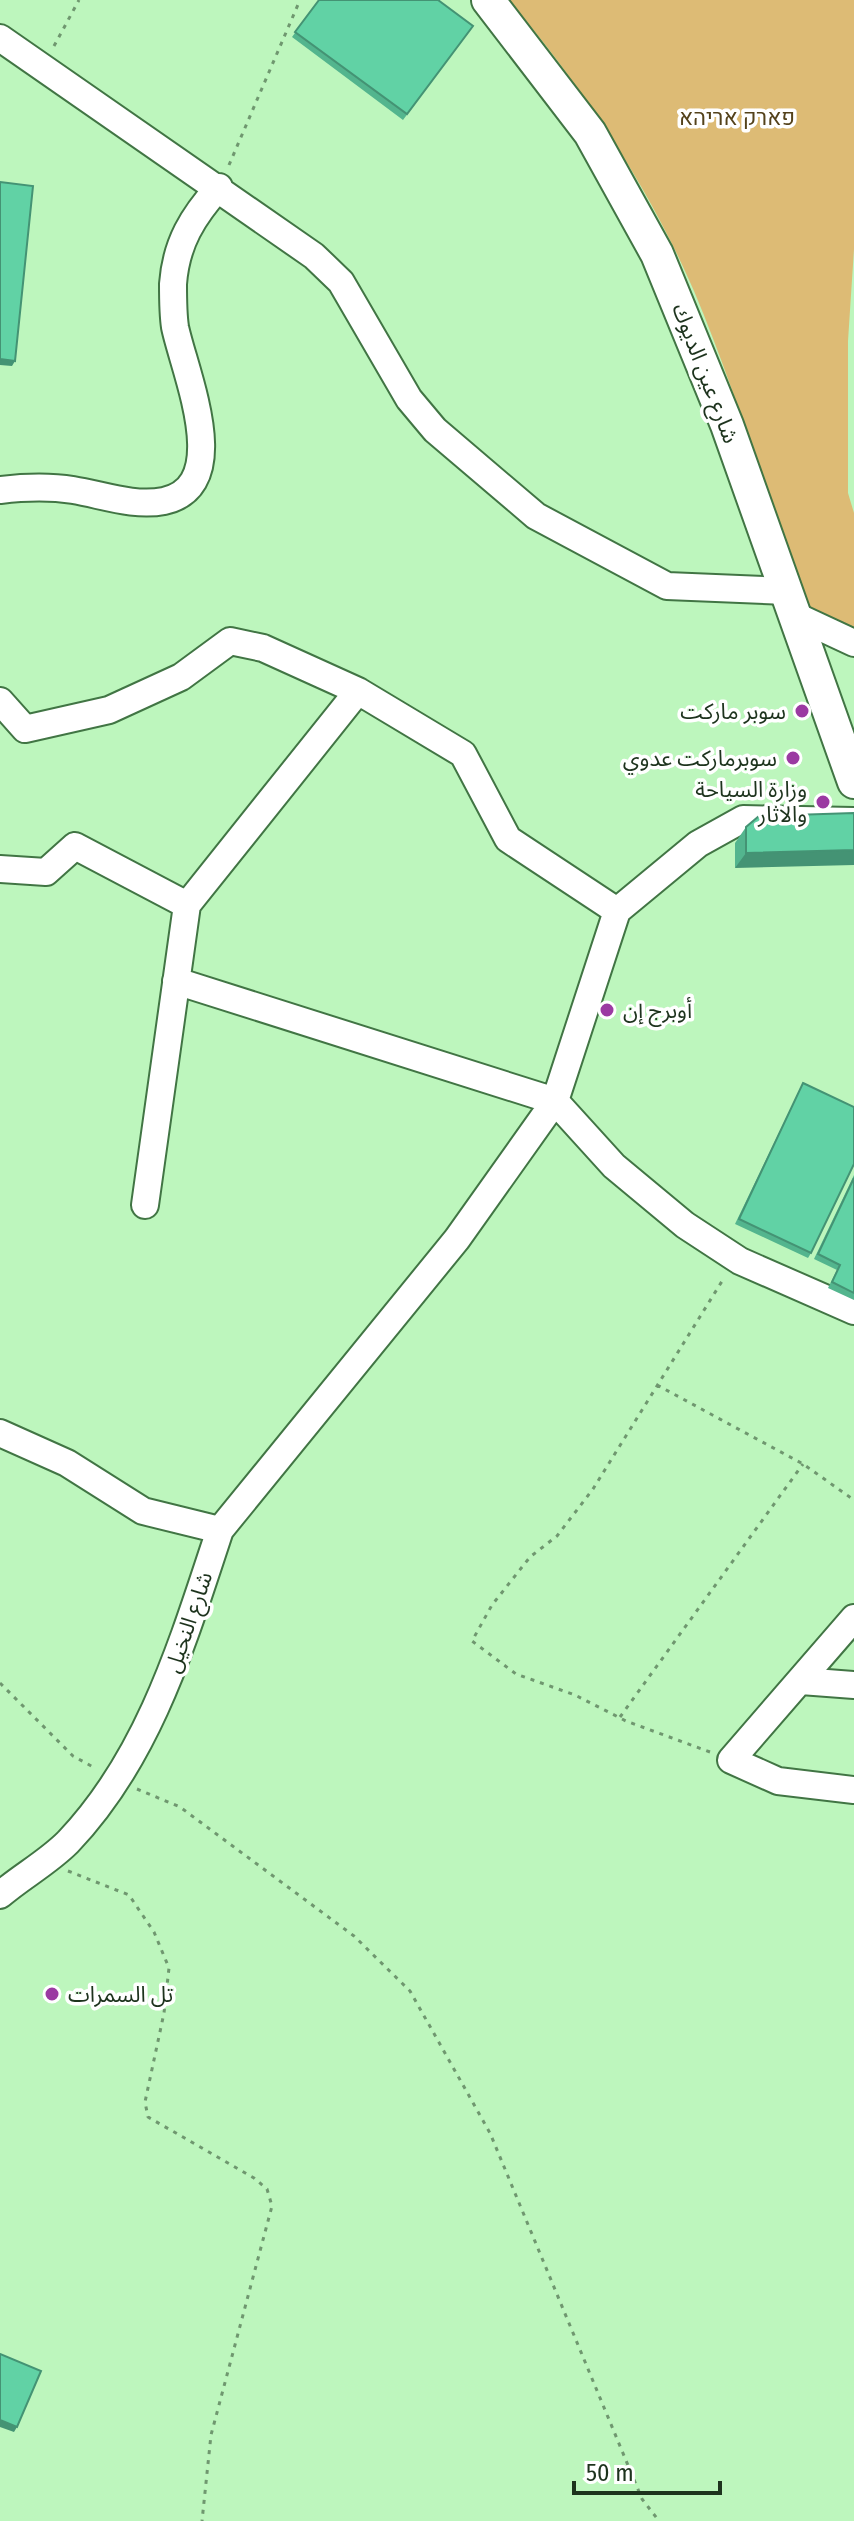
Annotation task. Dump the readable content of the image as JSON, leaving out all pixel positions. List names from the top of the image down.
{
  "streets": {
    "main road": ["شارع عين الديوك"],
    "street": ["شارع النخيل"]
  },
  "parks": ["פארק אריהא"],
  "places": [
    "سوبر ماركت",
    "سوبرماركت عدوي",
    "وزارة السياحة والاثار",
    "أوبرج إن",
    "تل السمرات"
  ],
  "scale_bar": "50 m"
}
